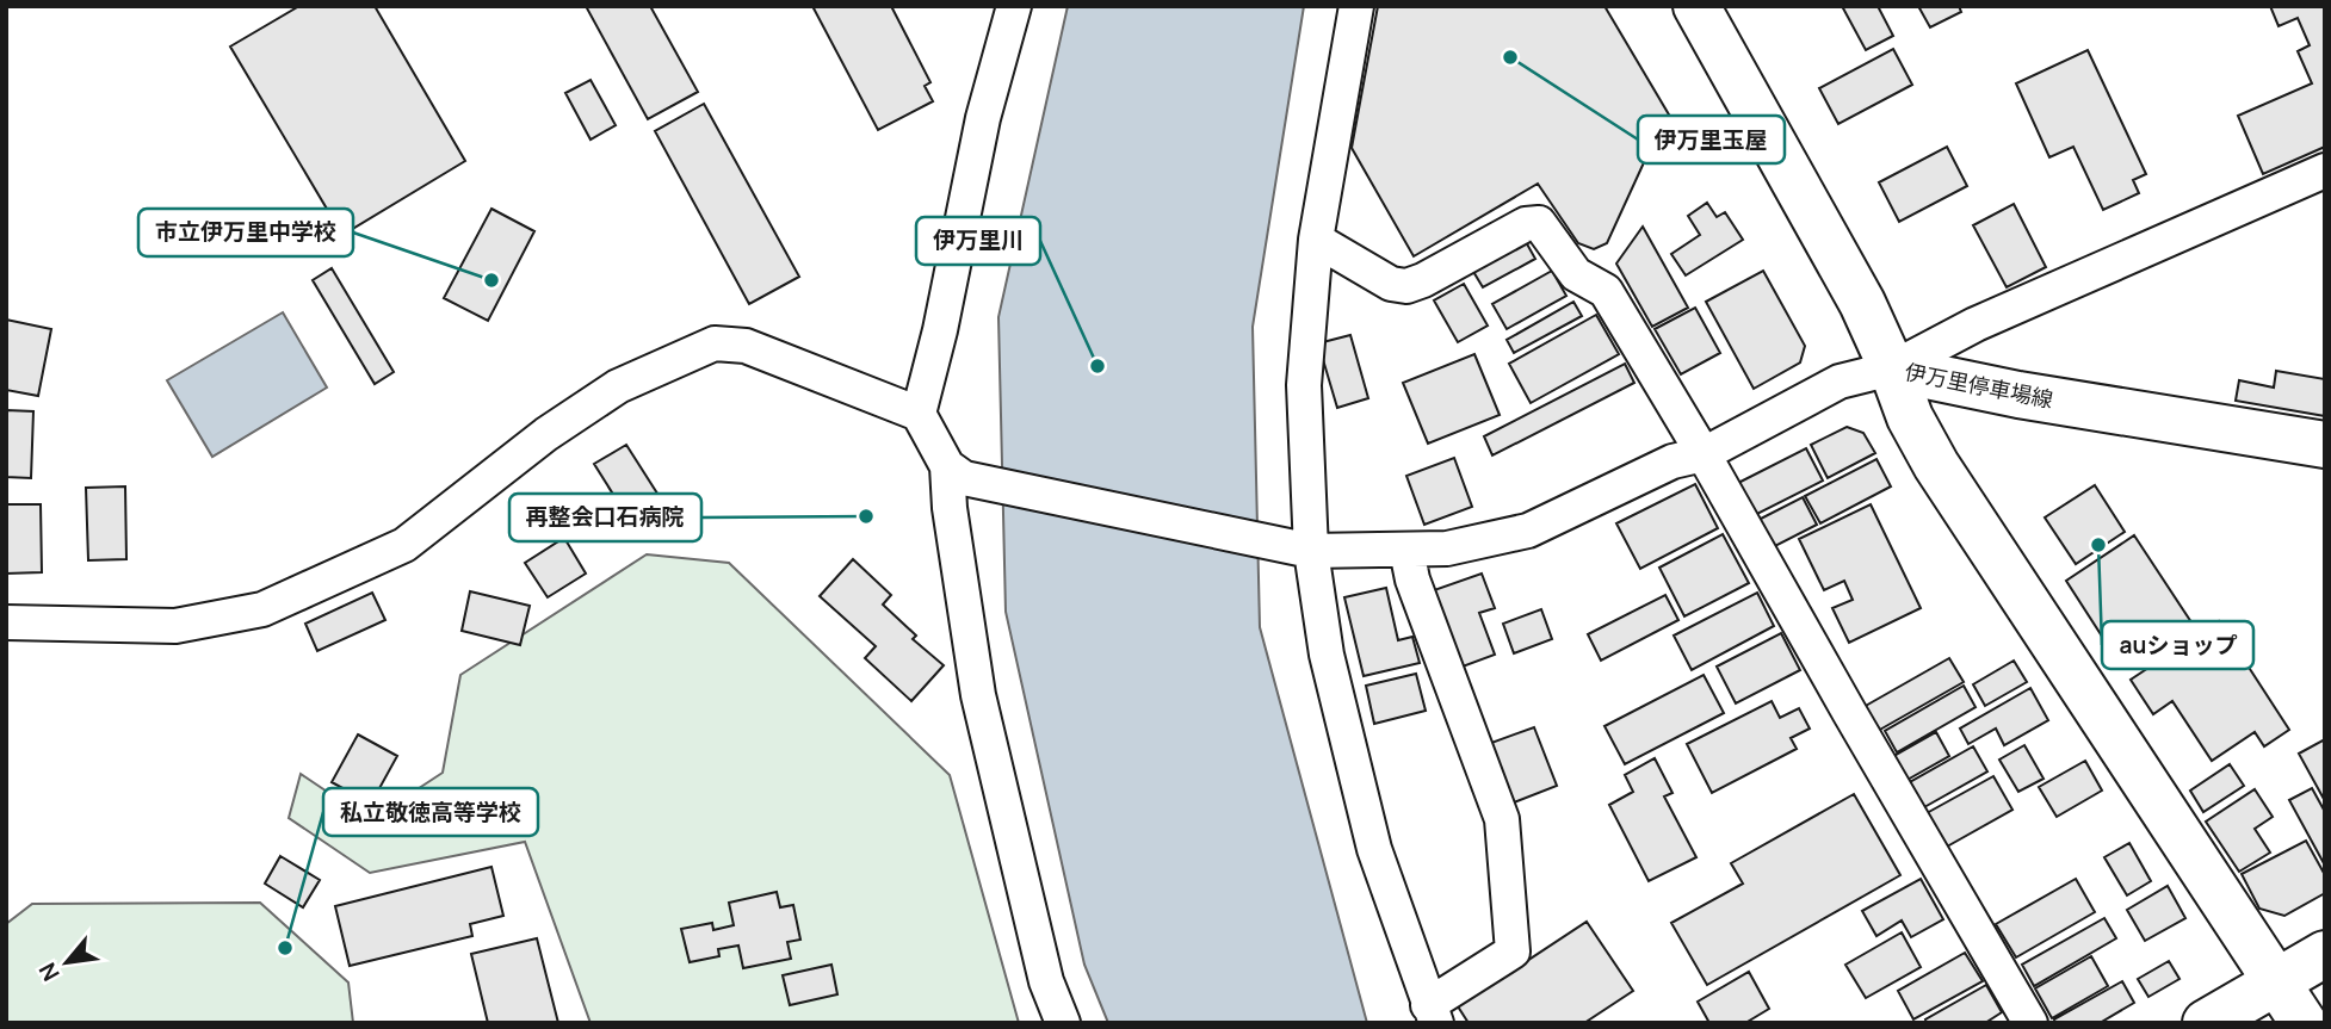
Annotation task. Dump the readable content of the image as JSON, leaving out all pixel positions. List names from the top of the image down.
{
  "streets": {
    "street": ["伊万里停車場線"]
  },
  "places": [
    "伊万里玉屋",
    "市立伊万里中学校",
    "伊万里川",
    "再整会口石病院",
    "auショップ",
    "私立敬徳高等学校"
  ],
  "north": "bottom left"
}
